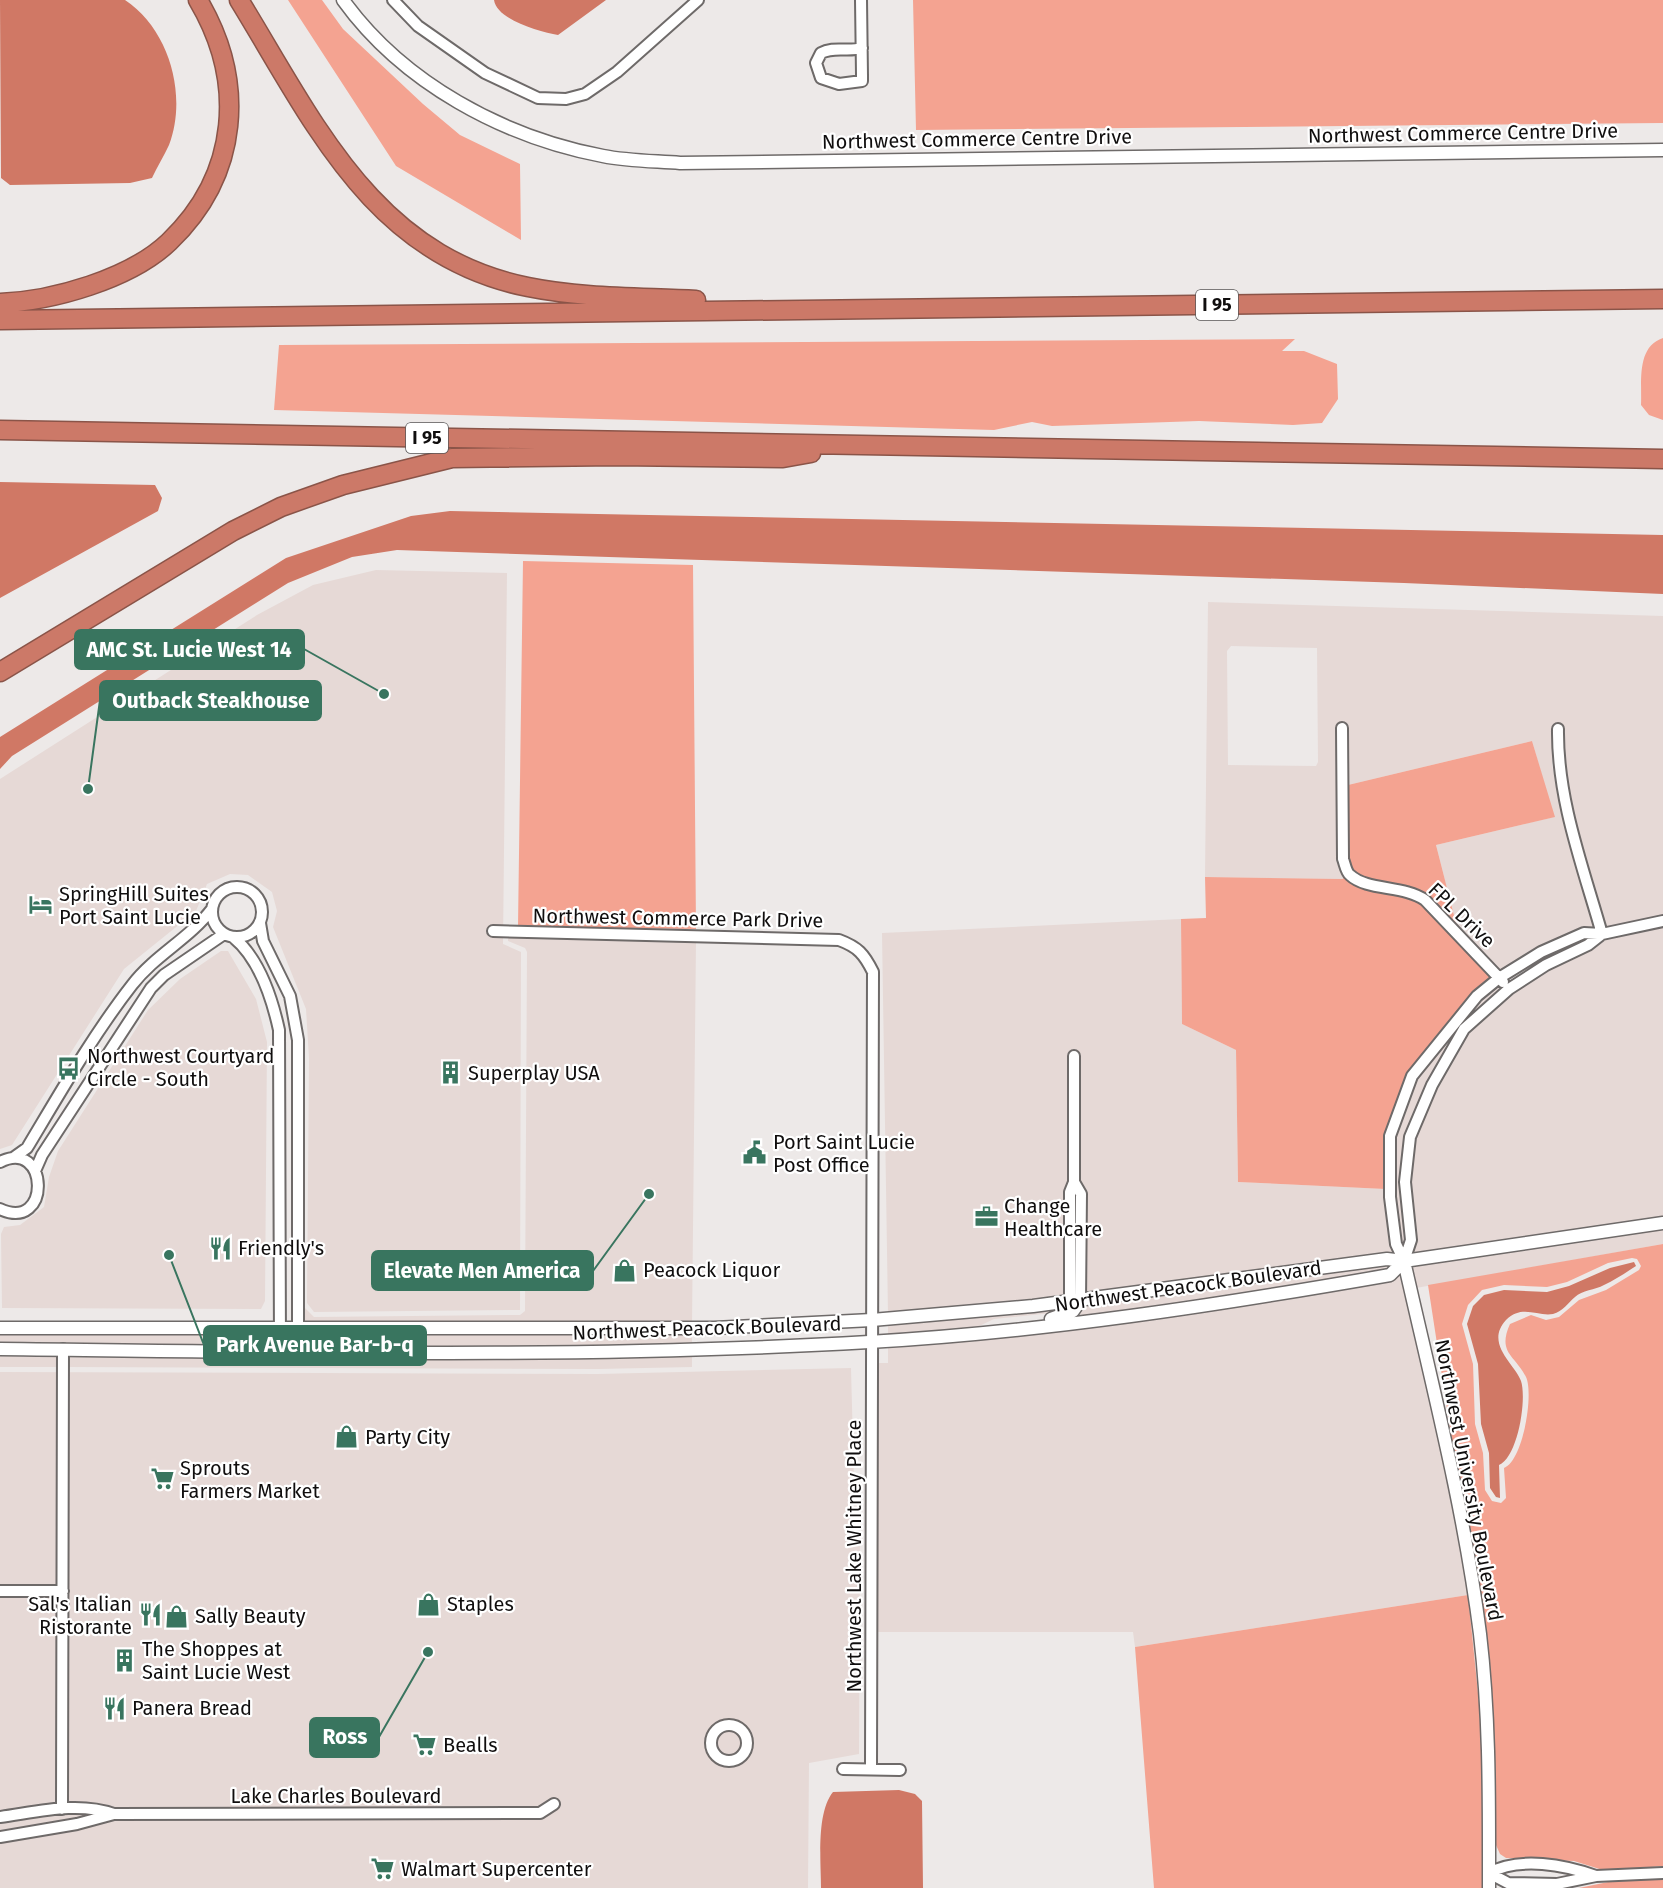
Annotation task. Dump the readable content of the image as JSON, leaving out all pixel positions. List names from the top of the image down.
{
  "streets": {
    "highway": ["I 95"],
    "street": [
      "Northwest Commerce Centre Drive",
      "FPL Drive",
      "Northwest Commerce Park Drive",
      "Northwest Peacock Boulevard",
      "Northwest University Boulevard",
      "Northwest Lake Whitney Place",
      "Lake Charles Boulevard"
    ]
  },
  "crossings": [
    ["Northwest Commerce Park Drive", "Northwest Peacock Boulevard"],
    ["Northwest Commerce Park Drive", "Northwest Lake Whitney Place"],
    ["Northwest Peacock Boulevard", "Northwest University Boulevard"],
    ["Northwest Peacock Boulevard", "Northwest Lake Whitney Place"]
  ],
  "places": {
    "other": [
      "AMC St. Lucie West 14",
      "Outback Steakhouse",
      "Elevate Men America",
      "Park Avenue Bar-b-q",
      "Ross"
    ],
    "hotel": ["SpringHill Suites Port Saint Lucie"],
    "bus stop": ["Northwest Courtyard Circle - South"],
    "building": ["Superplay USA", "The Shoppes at Saint Lucie West"],
    "public building": ["Port Saint Lucie Post Office"],
    "office": ["Change Healthcare"],
    "restaurant": ["Friendly's", "Sal's Italian Ristorante", "Panera Bread"],
    "shop": [
      "Peacock Liquor",
      "Party City",
      "Staples",
      "Sally Beauty"
    ],
    "supermarket": ["Sprouts Farmers Market", "Bealls", "Walmart Supercenter"]
  }
}
